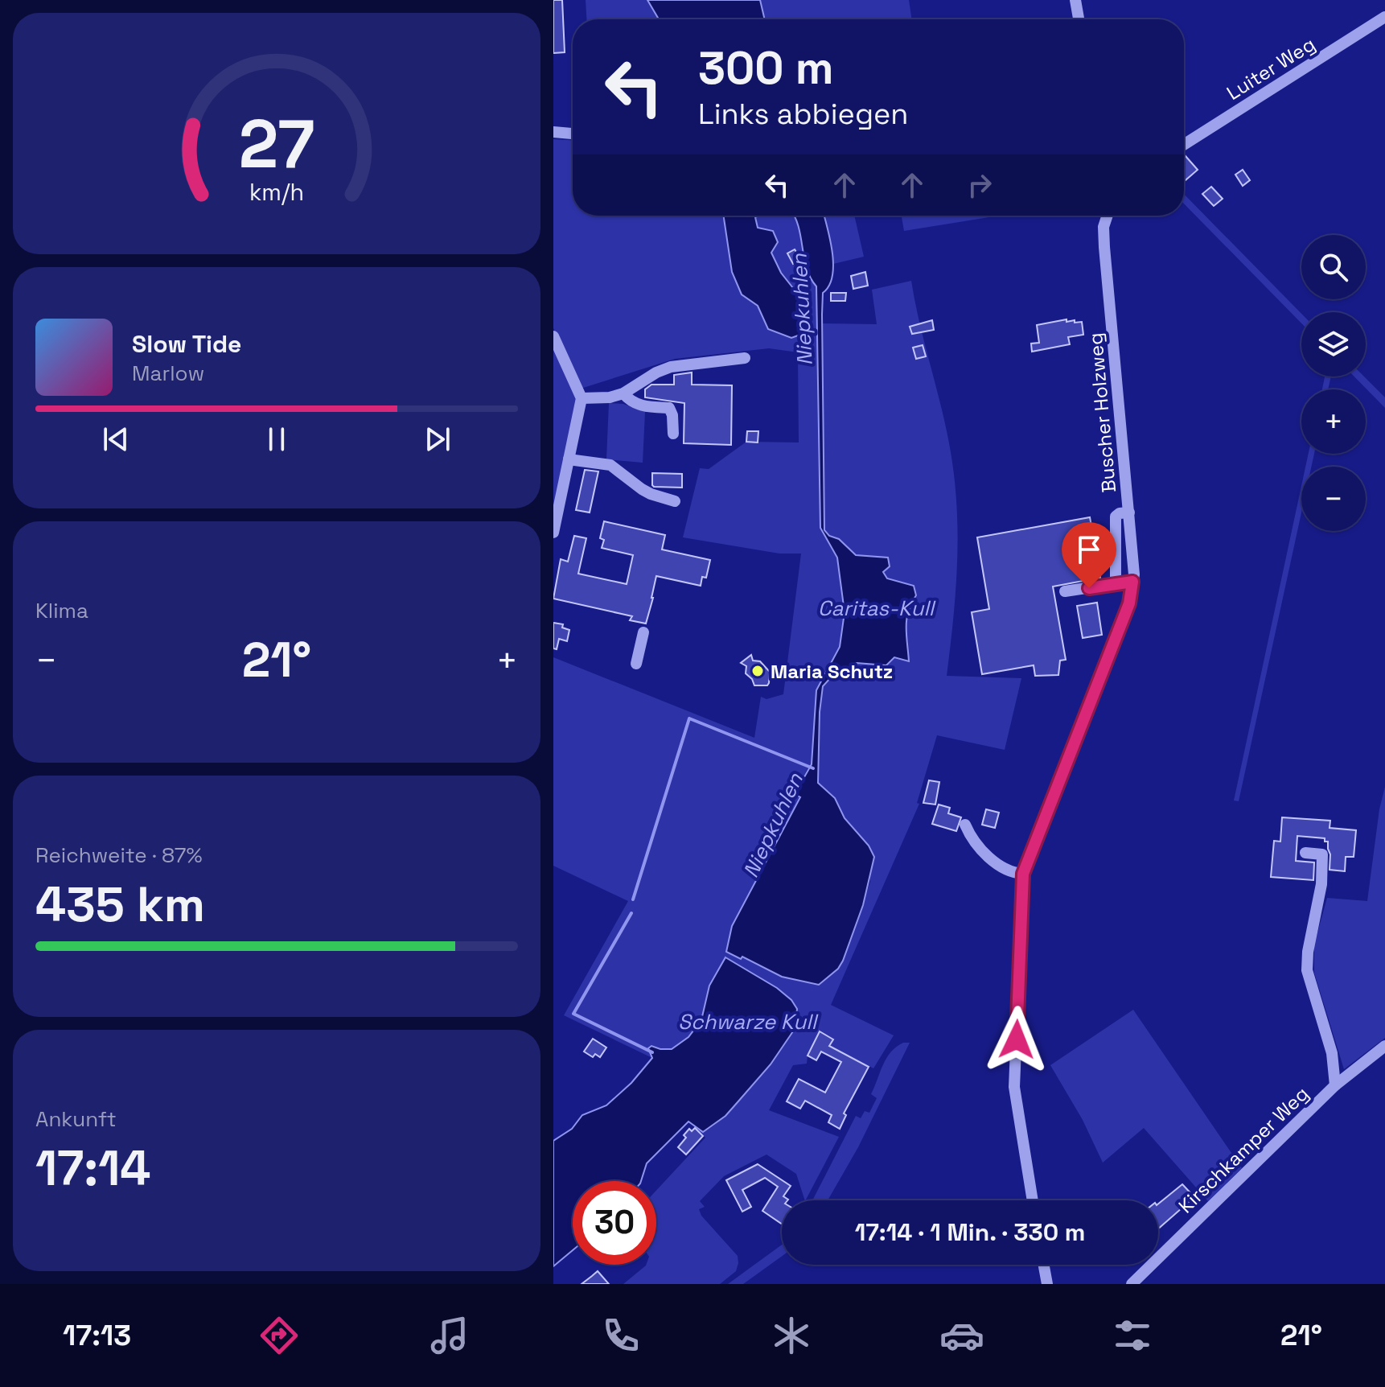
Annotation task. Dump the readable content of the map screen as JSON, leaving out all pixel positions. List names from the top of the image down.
{
  "streets": {
    "street": ["Luiter Weg", "Buscher Holzweg", "Kirschkamper Weg"]
  },
  "water": ["Niepkuhlen", "Caritas-Kull", "Schwarze Kull"],
  "places": ["Maria Schutz"],
  "page": {
    "turn": ["300 m", "Links abbiegen"],
    "map_buttons": ["+", "−"],
    "song": ["Slow Tide", "Marlow"],
    "tile": [
      "Klima",
      ["Reichweite · 87%", "435 km"],
      ["Ankunft", "17:14"]
    ],
    "heat": ["−", "21°", "+"],
    "limit": "30",
    "trip": "17:14 · 1 Min. · 330 m",
    "tabs": ["17:13", "21°"],
    "gauge": ["27", "km/h"]
  }
}
